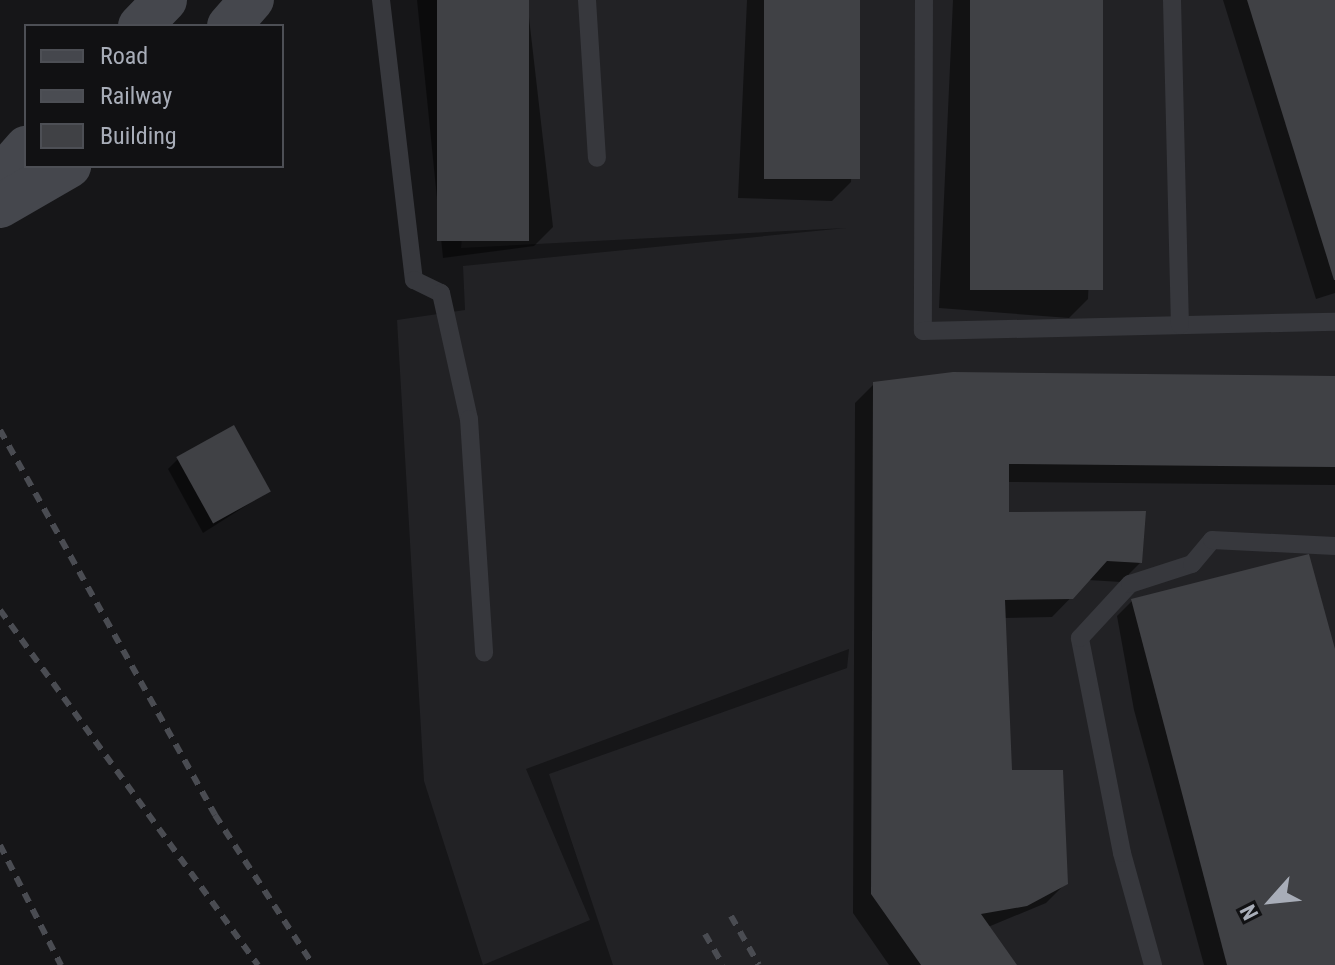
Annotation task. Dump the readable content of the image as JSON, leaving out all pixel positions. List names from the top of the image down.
{
  "legend": ["Road", "Railway", "Building"],
  "north": "bottom left"
}
